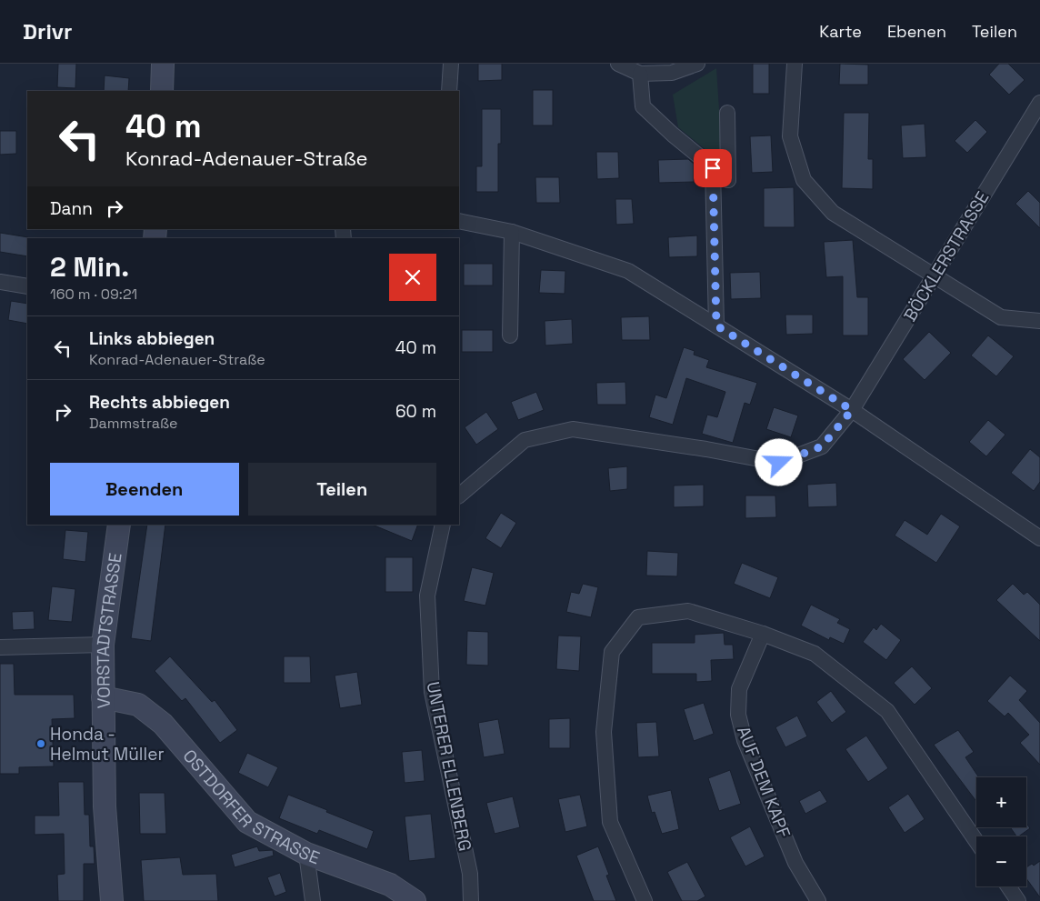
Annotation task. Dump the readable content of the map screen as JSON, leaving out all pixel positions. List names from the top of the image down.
{
  "streets": {
    "main road": ["VORSTADTSTRASSE", "OSTDORFER STRASSE"],
    "street": ["BÖCKLERSTRASSE", "UNTERER ELLENBERG", "AUF DEM KAPF"]
  },
  "crossings": [
    ["VORSTADTSTRASSE", "OSTDORFER STRASSE"]
  ],
  "places": ["Honda - Helmut Müller"],
  "page": {
    "header": "Drivr",
    "nav": ["Karte", "Ebenen", "Teilen"],
    "turn": ["40 m", "Konrad-Adenauer-Straße"],
    "then": "Dann",
    "heading": ["2 Min.", "160 m · 09:21"],
    "list": [
      {
        "name": "Links abbiegen",
        "note": "Konrad-Adenauer-Straße",
        "value": "40 m"
      },
      {
        "name": "Rechts abbiegen",
        "note": "Dammstraße",
        "value": "60 m"
      }
    ],
    "buttons": ["Beenden", "Teilen"],
    "map_buttons": ["+", "−"]
  }
}
